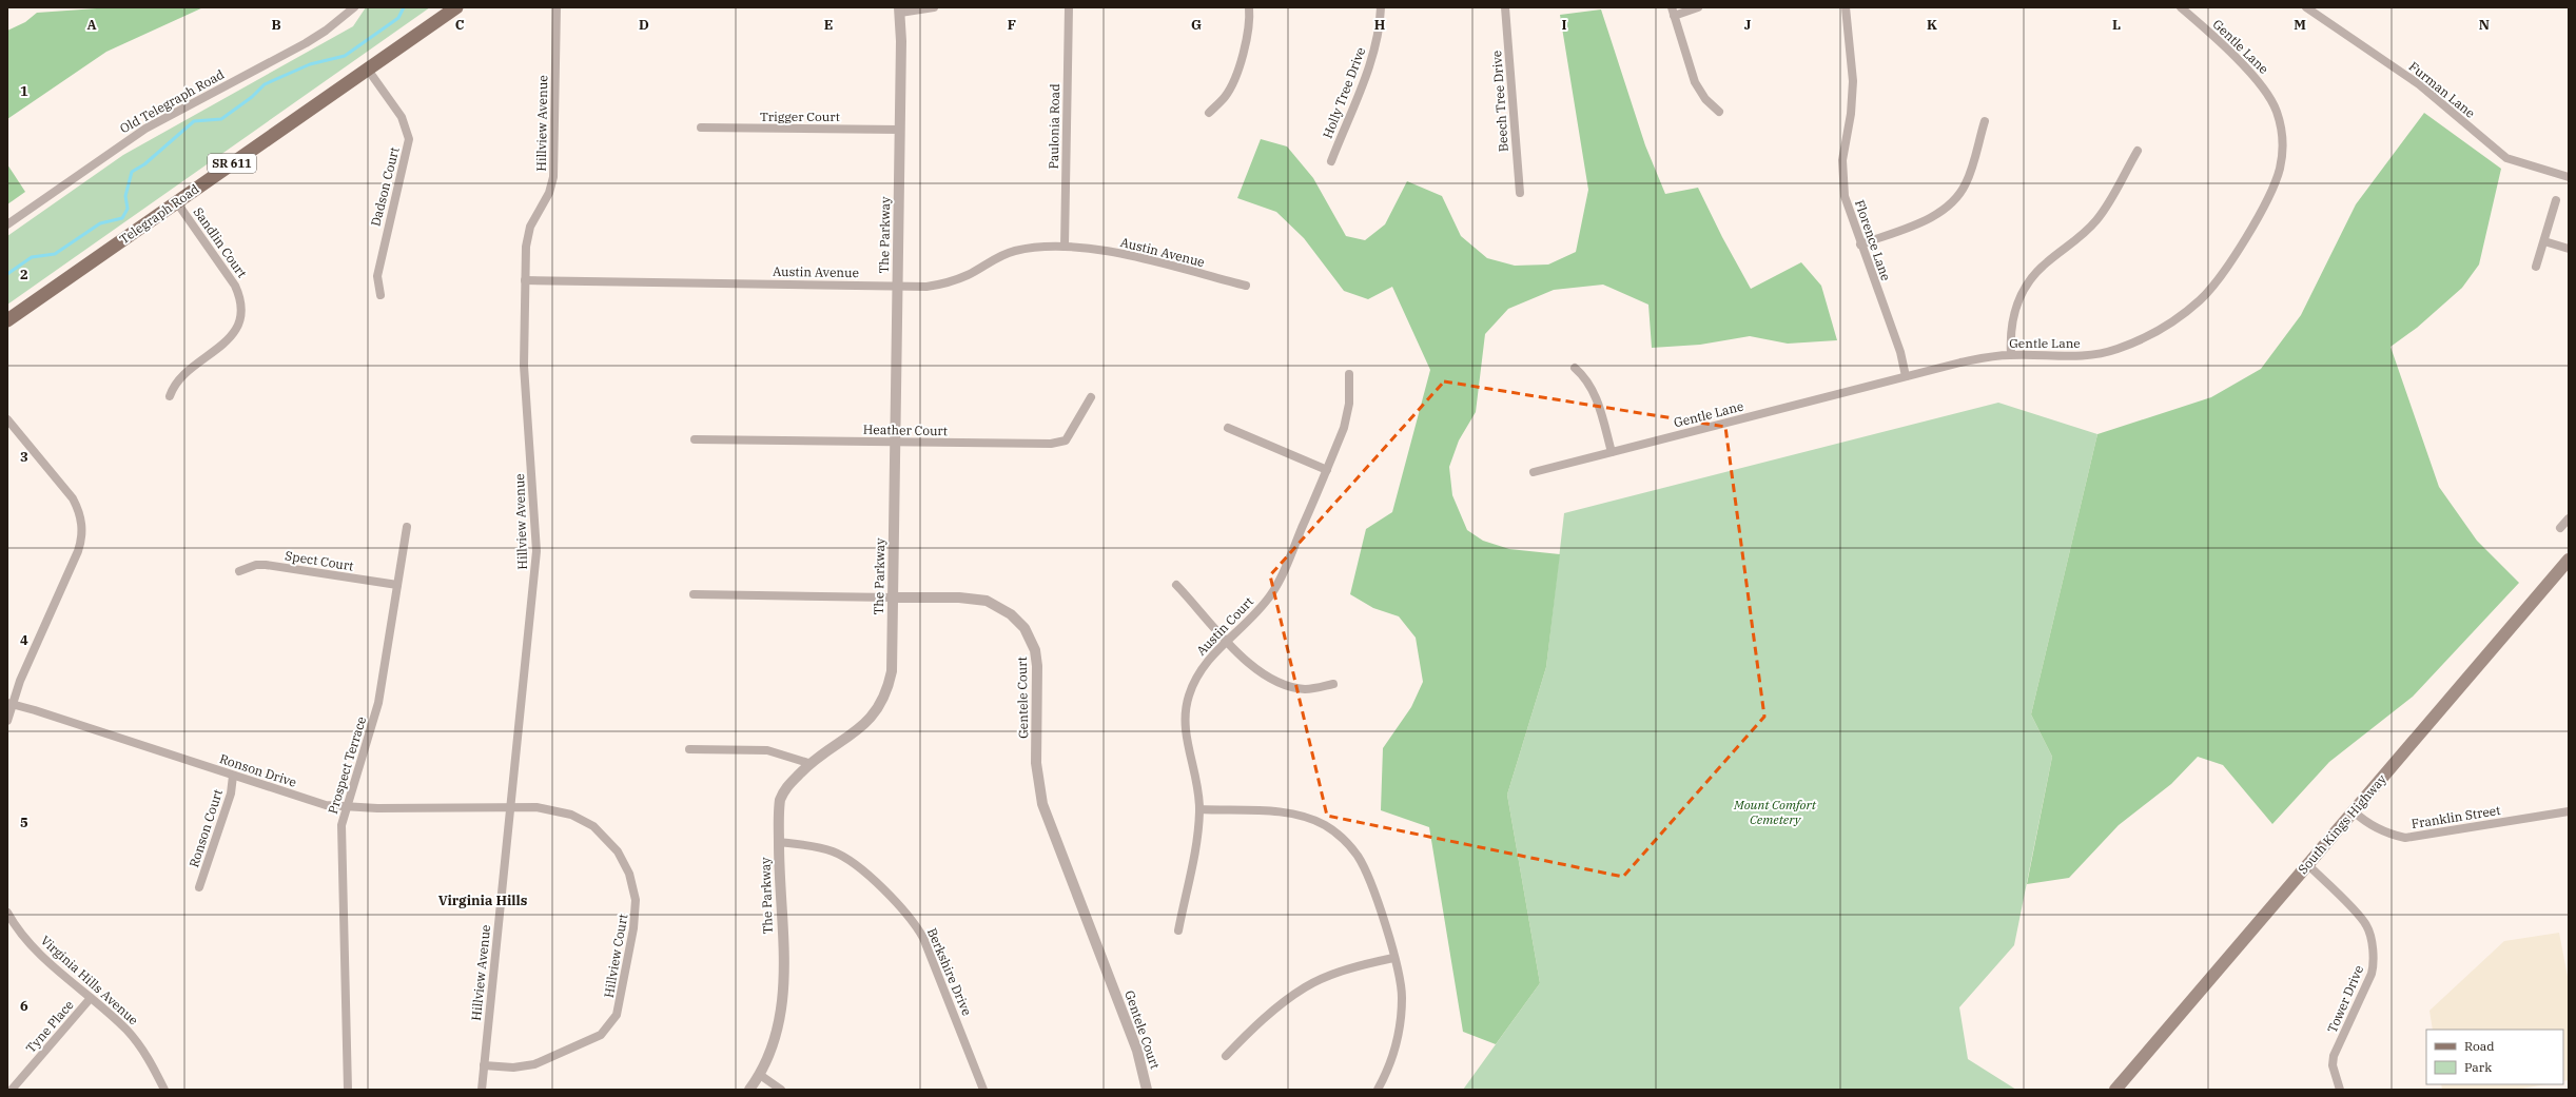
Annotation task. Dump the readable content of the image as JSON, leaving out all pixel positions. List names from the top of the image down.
{
  "streets": {
    "main road": ["SR 611", "Telegraph Road", "South Kings Highway"],
    "street": [
      "Gentle Lane",
      "Furman Lane",
      "Holly Tree Drive",
      "Old Telegraph Road",
      "Beech Tree Drive",
      "Trigger Court",
      "Hillview Avenue",
      "Paulonia Road",
      "Dadson Court",
      "The Parkway",
      "Florence Lane",
      "Sandlin Court",
      "Austin Avenue",
      "Heather Court",
      "Spect Court",
      "Austin Court",
      "Gentele Court",
      "Prospect Terrace",
      "Ronson Drive",
      "Franklin Street",
      "Ronson Court",
      "Hillview Court",
      "Berkshire Drive",
      "Virginia Hills Avenue",
      "Tower Drive",
      "Tyne Place"
    ]
  },
  "crossings": [
    ["Gentle Lane", "Florence Lane"],
    ["Trigger Court", "The Parkway"],
    ["Hillview Avenue", "Austin Avenue"],
    ["Hillview Avenue", "Ronson Drive"],
    ["Hillview Avenue", "Hillview Court"],
    ["Paulonia Road", "Austin Avenue"],
    ["Dadson Court", "Telegraph Road"],
    ["Telegraph Road", "Sandlin Court"],
    ["The Parkway", "Austin Avenue"],
    ["The Parkway", "Heather Court"],
    ["The Parkway", "Gentele Court"],
    ["The Parkway", "Berkshire Drive"],
    ["Spect Court", "Prospect Terrace"],
    ["Prospect Terrace", "Ronson Drive"],
    ["Ronson Drive", "Ronson Court"],
    ["Ronson Drive", "Hillview Court"],
    ["Franklin Street", "South Kings Highway"],
    ["South Kings Highway", "Tower Drive"],
    ["Virginia Hills Avenue", "Tyne Place"]
  ],
  "districts": ["Virginia Hills"],
  "parks": ["Mount Comfort Cemetery"],
  "legend": ["Road", "Park"],
  "grid": {
    "columns": [
      "A",
      "B",
      "C",
      "D",
      "E",
      "F",
      "G",
      "H",
      "I",
      "J",
      "K",
      "L",
      "M",
      "N"
    ],
    "rows": [
      "1",
      "2",
      "3",
      "4",
      "5",
      "6"
    ]
  }
}
